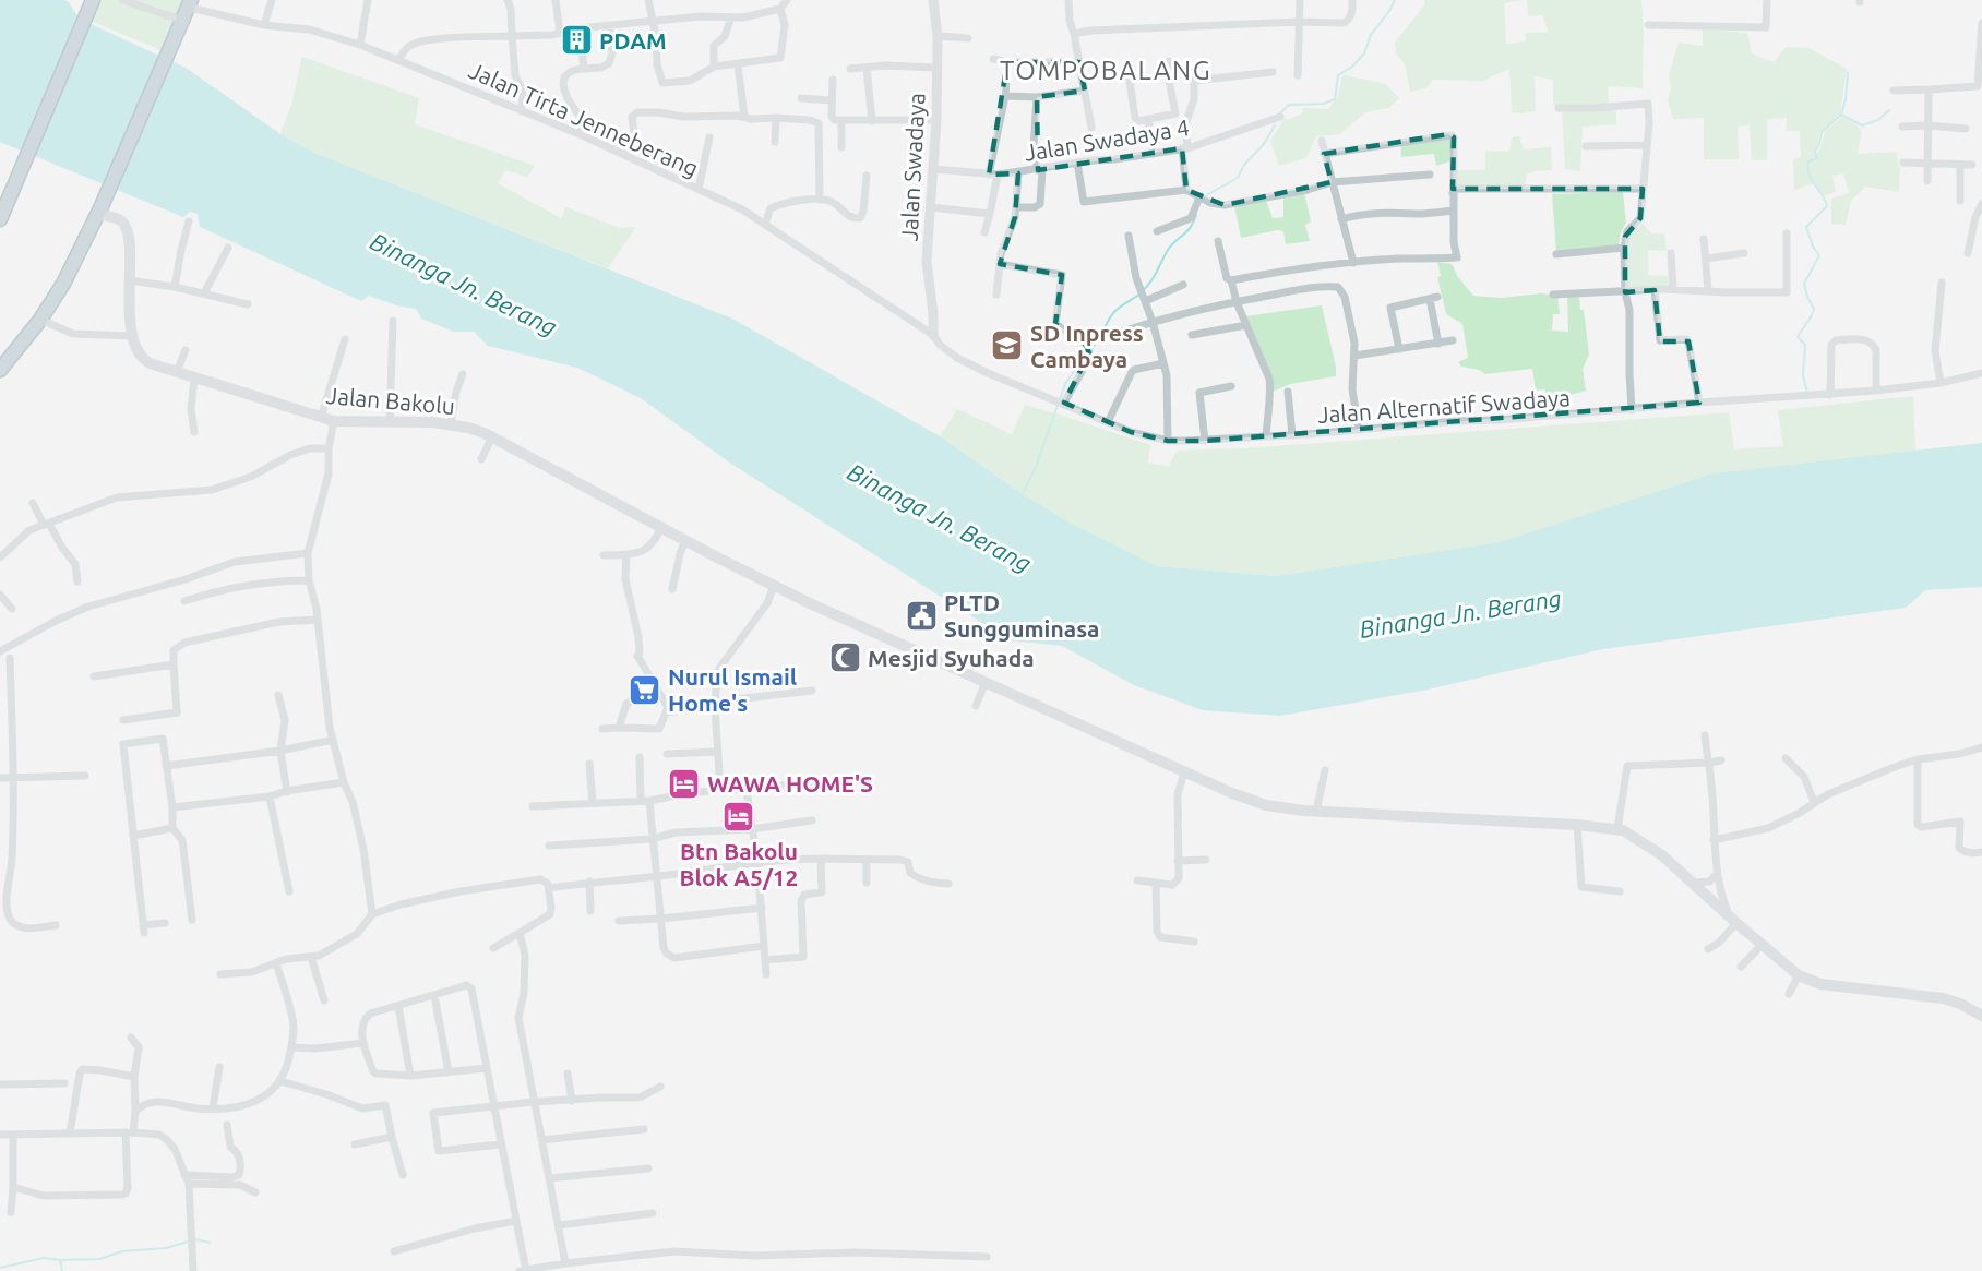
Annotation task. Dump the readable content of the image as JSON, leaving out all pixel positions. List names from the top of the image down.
{
  "streets": {
    "main road": ["Jalan Bakolu"],
    "street": [
      "Jalan Tirta Jenneberang",
      "Jalan Swadaya 4",
      "Jalan Swadaya",
      "Jalan Alternatif Swadaya"
    ]
  },
  "crossings": [
    ["Jalan Tirta Jenneberang", "Jalan Swadaya"],
    ["Jalan Tirta Jenneberang", "Jalan Alternatif Swadaya"],
    ["Jalan Swadaya 4", "Jalan Swadaya"],
    ["Jalan Swadaya", "Jalan Alternatif Swadaya"]
  ],
  "districts": ["TOMPOBALANG"],
  "water": ["Binanga Jn. Berang"],
  "places": {
    "building": ["PDAM"],
    "school or university": ["SD Inpress Cambaya"],
    "public building": ["PLTD Sungguminasa"],
    "mosque": ["Mesjid Syuhada"],
    "supermarket": ["Nurul Ismail Home's"],
    "hotel": ["WAWA HOME'S", "Btn Bakolu Blok A5/12"]
  }
}
